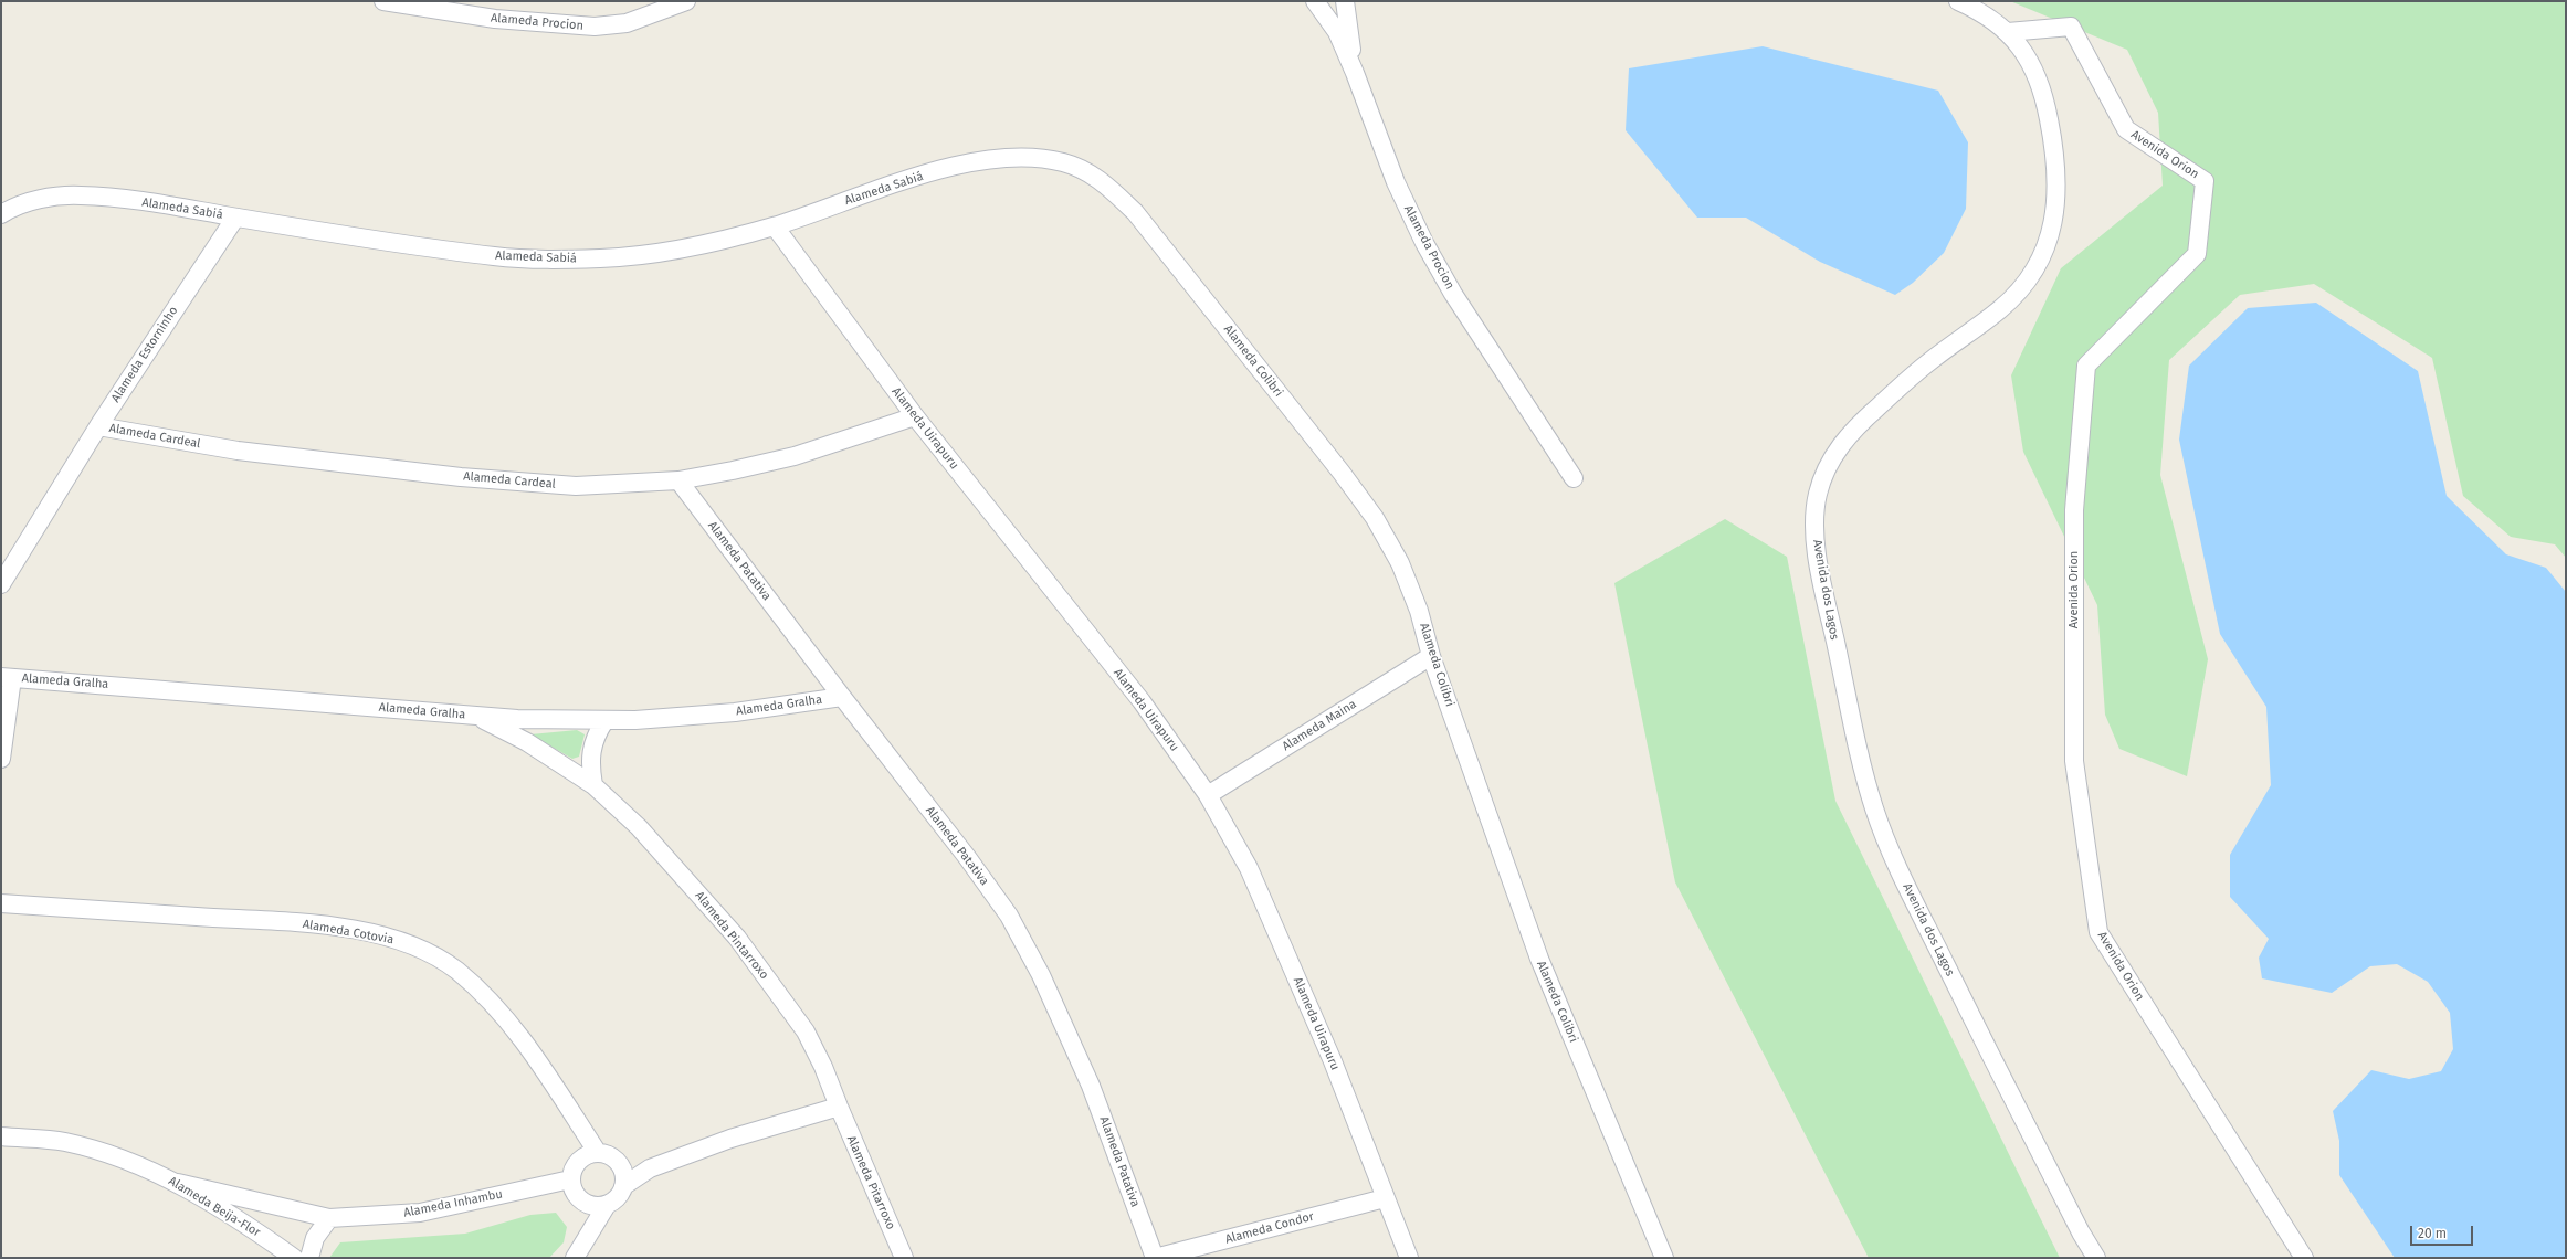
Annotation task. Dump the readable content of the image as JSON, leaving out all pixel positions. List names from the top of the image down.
{
  "streets": {
    "street": [
      "Alameda Procion",
      "Avenida Orion",
      "Alameda Sabiá",
      "Alameda Estorninho",
      "Alameda Colibri",
      "Alameda Uirapuru",
      "Alameda Cardeal",
      "Alameda Patativa",
      "Avenida dos Lagos",
      "Alameda Gralha",
      "Alameda Maina",
      "Alameda Cotovia",
      "Alameda Pintarroxo",
      "Alameda Pitarroxo",
      "Alameda Inhambu",
      "Alameda Beija-Flor",
      "Alameda Condor"
    ]
  },
  "crossings": [
    ["Avenida Orion", "Avenida dos Lagos"],
    ["Alameda Sabiá", "Alameda Estorninho"],
    ["Alameda Sabiá", "Alameda Colibri"],
    ["Alameda Sabiá", "Alameda Uirapuru"],
    ["Alameda Estorninho", "Alameda Cardeal"],
    ["Alameda Colibri", "Alameda Maina"],
    ["Alameda Uirapuru", "Alameda Cardeal"],
    ["Alameda Uirapuru", "Alameda Maina"],
    ["Alameda Uirapuru", "Alameda Condor"],
    ["Alameda Cardeal", "Alameda Patativa"],
    ["Alameda Patativa", "Alameda Gralha"],
    ["Alameda Patativa", "Alameda Condor"],
    ["Alameda Gralha", "Alameda Pintarroxo"],
    ["Alameda Cotovia", "Alameda Inhambu"],
    ["Alameda Pintarroxo", "Alameda Pitarroxo"],
    ["Alameda Inhambu", "Alameda Beija-Flor"]
  ],
  "scale_bar": "20 m"
}
